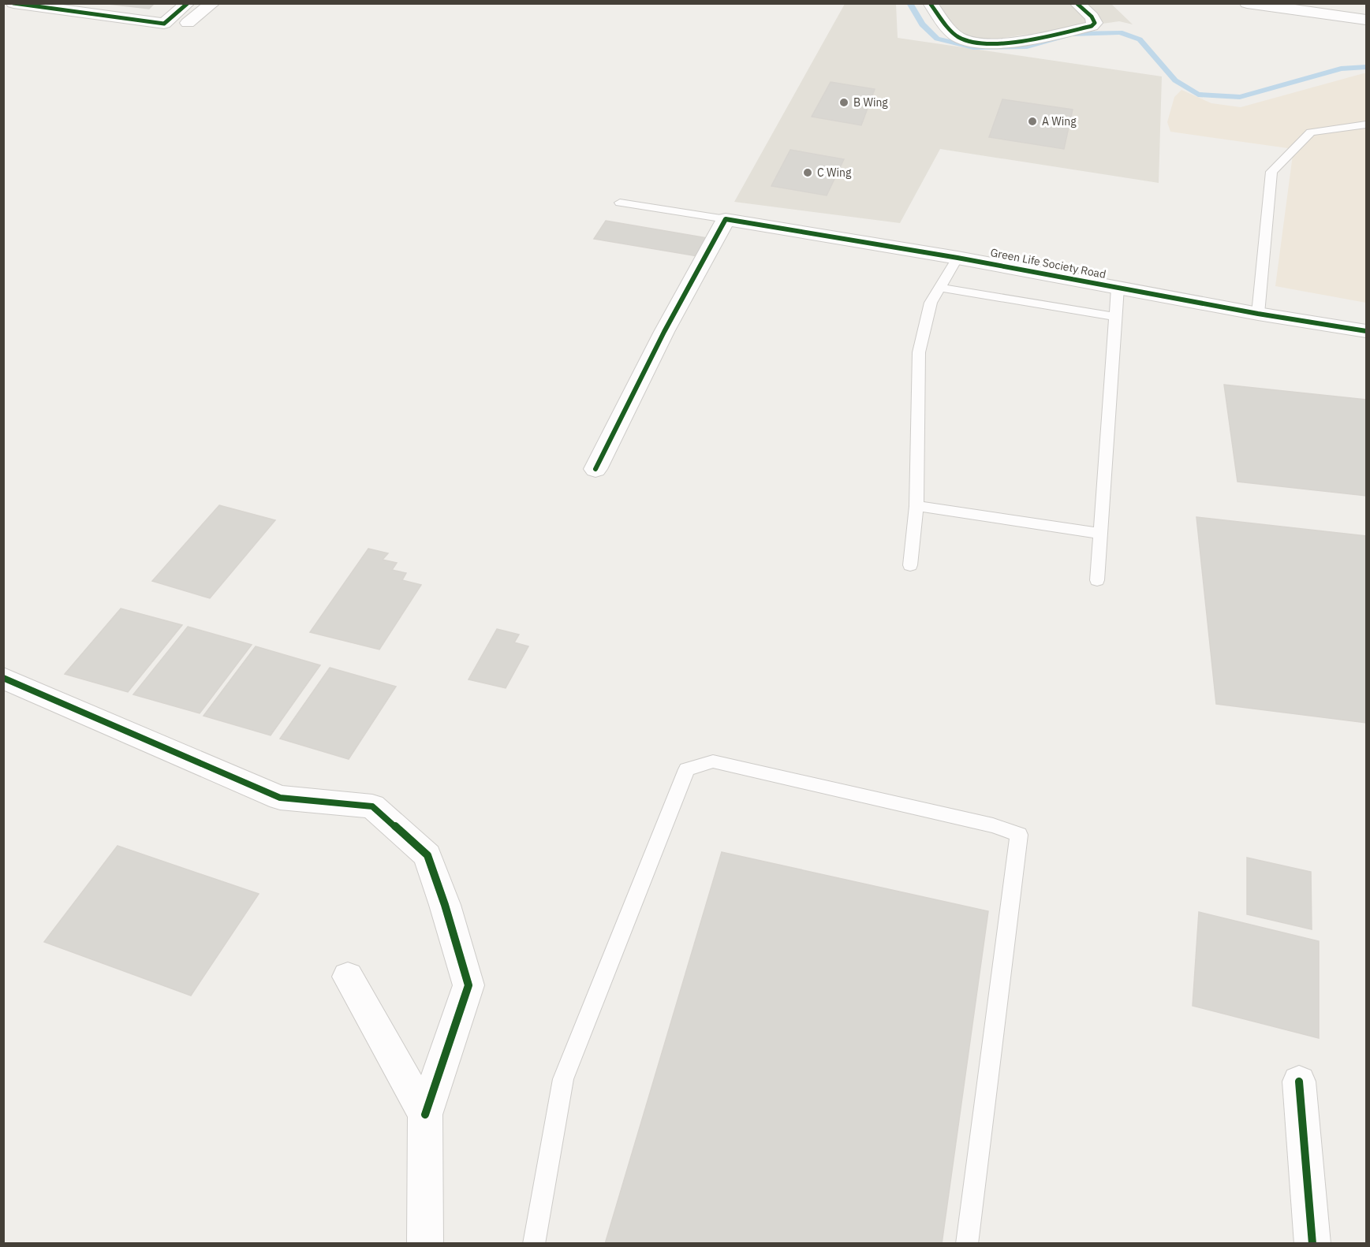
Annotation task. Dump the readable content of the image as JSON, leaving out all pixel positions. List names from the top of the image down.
{
  "streets": {
    "street": ["Green Life Society Road"]
  },
  "places": ["B Wing", "A Wing", "C Wing"]
}
